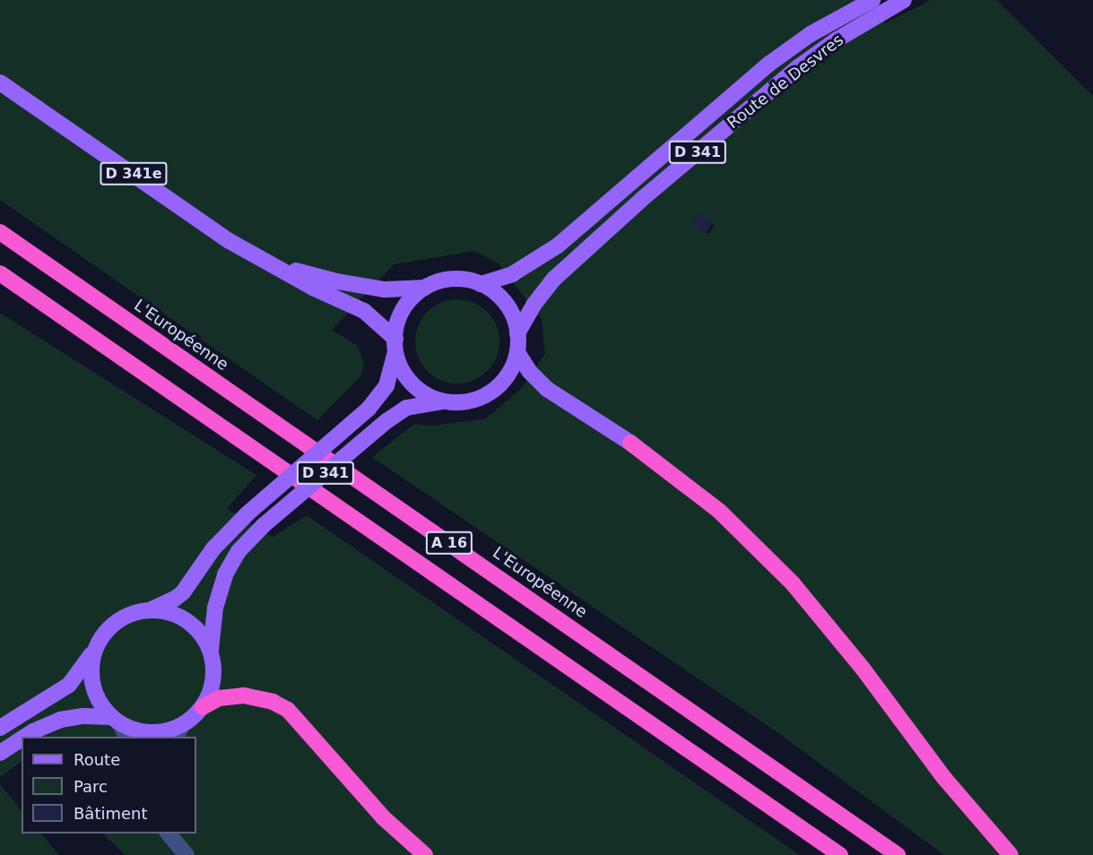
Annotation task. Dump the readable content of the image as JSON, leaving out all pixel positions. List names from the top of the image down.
{
  "streets": {
    "highway": ["L'Européenne", "A 16"],
    "main road": ["Route de Desvres", "D 341", "D 341e"]
  },
  "crossings": [
    ["Route de Desvres", "D 341"],
    ["Route de Desvres", "D 341e"],
    ["D 341", "D 341e"]
  ],
  "legend": ["Route", "Parc", "Bâtiment"]
}
